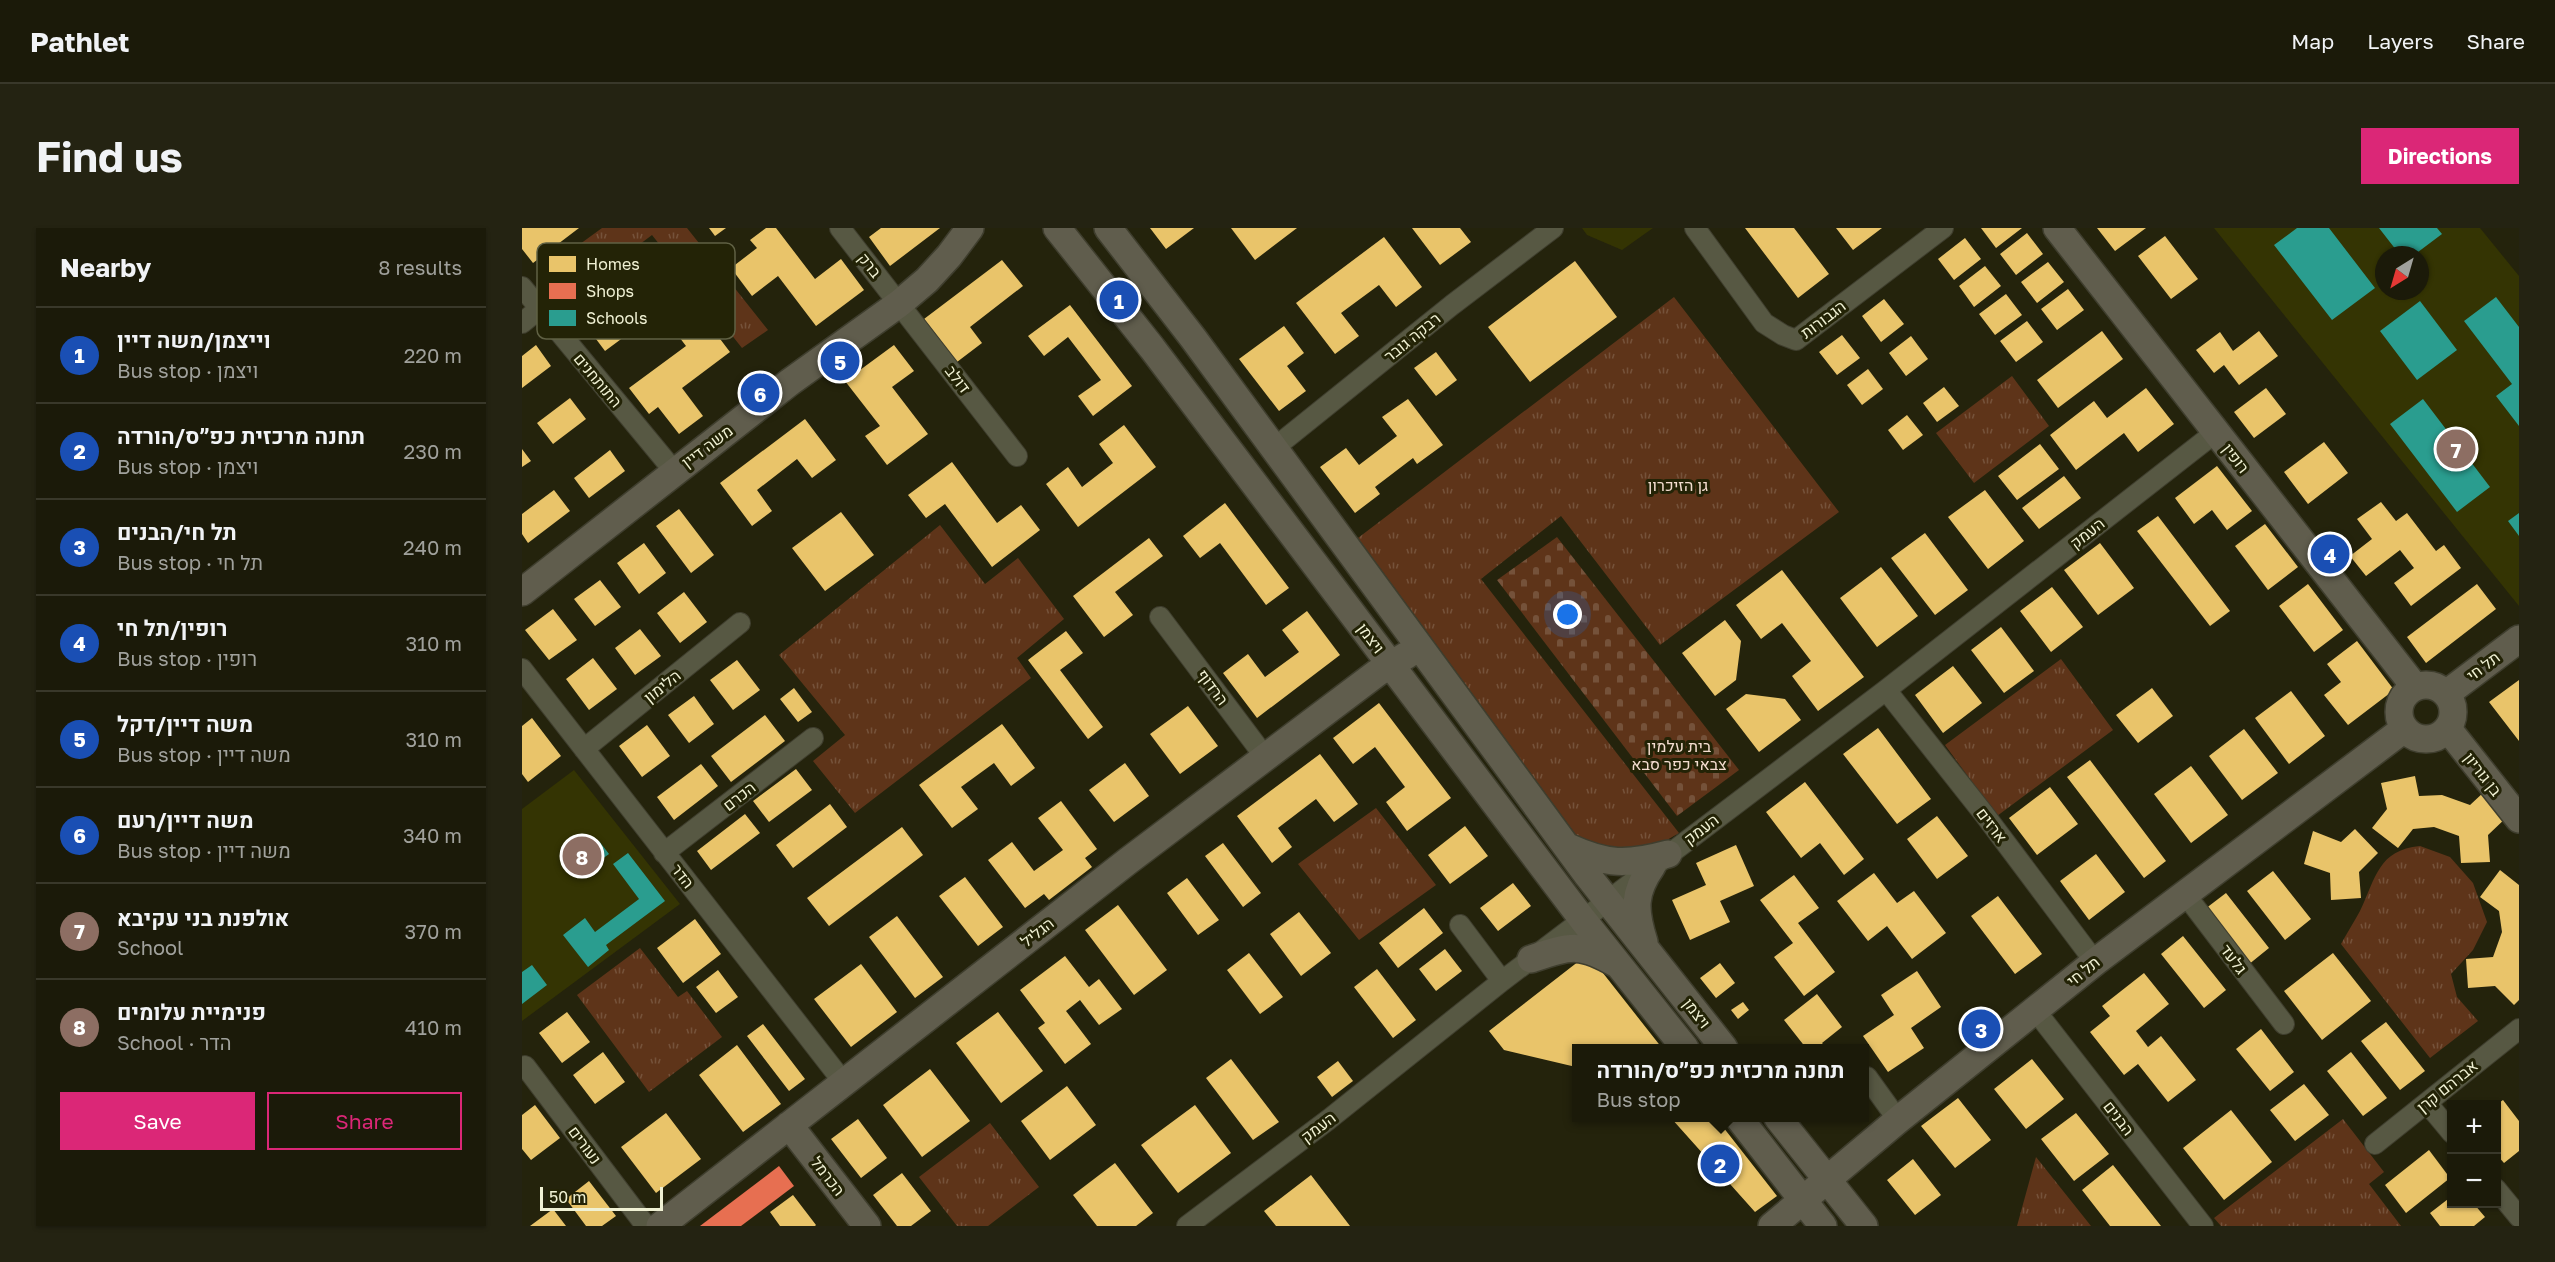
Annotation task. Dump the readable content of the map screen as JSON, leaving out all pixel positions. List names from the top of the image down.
{
  "streets": {
    "street": [
      "ברק",
      "הגבורות",
      "רבקה גובר",
      "דולב",
      "התותחנים",
      "משה דיין",
      "רופין",
      "העמק",
      "ויצמן",
      "תל חי",
      "הלימון",
      "הרדוף",
      "בן גוריון",
      "הכרם",
      "ארזים",
      "הדר",
      "הגליל",
      "גלעד",
      "אברהם קרן",
      "הבנים",
      "נעורים",
      "הכרמל"
    ]
  },
  "crossings": [
    ["ברק", "דולב"],
    ["ברק", "משה דיין"],
    ["רבקה גובר", "ויצמן"],
    ["דולב", "משה דיין"],
    ["התותחנים", "משה דיין"],
    ["רופין", "העמק"],
    ["רופין", "תל חי"],
    ["רופין", "בן גוריון"],
    ["העמק", "ויצמן"],
    ["העמק", "ארזים"],
    ["ויצמן", "הגליל"],
    ["תל חי", "בן גוריון"],
    ["תל חי", "ארזים"],
    ["תל חי", "גלעד"],
    ["תל חי", "הבנים"],
    ["הלימון", "הדר"],
    ["הרדוף", "הגליל"],
    ["הכרם", "הדר"],
    ["הדר", "הגליל"],
    ["הגליל", "הכרמל"]
  ],
  "parks": ["גן הזיכרון", "בית עלמין צבאי כפר סבא"],
  "legend": ["Homes", "Shops", "Schools"],
  "scale_bar": "50 m",
  "north": "bottom left",
  "page": {
    "header": "Pathlet",
    "nav": ["Map", "Layers", "Share"],
    "buttons": [
      "Directions",
      ["Save", "Share"]
    ],
    "title": "Find us",
    "heading": ["Nearby", "8 results"],
    "pins": [
      "1",
      "5",
      "6",
      "7",
      "4",
      "8",
      "3",
      "2"
    ],
    "list": [
      {
        "mark": "1",
        "name": "וייצמן/משה דיין",
        "note": "Bus stop · ויצמן",
        "value": "220 m"
      },
      {
        "mark": "2",
        "name": "תחנה מרכזית כפ״ס/הורדה",
        "note": "Bus stop · ויצמן",
        "value": "230 m"
      },
      {
        "mark": "3",
        "name": "תל חי/הבנים",
        "note": "Bus stop · תל חי",
        "value": "240 m"
      },
      {
        "mark": "4",
        "name": "רופין/תל חי",
        "note": "Bus stop · רופין",
        "value": "310 m"
      },
      {
        "mark": "5",
        "name": "משה דיין/דקל",
        "note": "Bus stop · משה דיין",
        "value": "310 m"
      },
      {
        "mark": "6",
        "name": "משה דיין/רעם",
        "note": "Bus stop · משה דיין",
        "value": "340 m"
      },
      {
        "mark": "7",
        "name": "אולפנת בני עקיבא",
        "note": "School",
        "value": "370 m"
      },
      {
        "mark": "8",
        "name": "פנימיית עלומים",
        "note": "School · הדר",
        "value": "410 m"
      }
    ],
    "popup": ["תחנה מרכזית כפ״ס/הורדה", "Bus stop"],
    "map_buttons": ["+", "−"],
    "scale": "50 m"
  }
}
